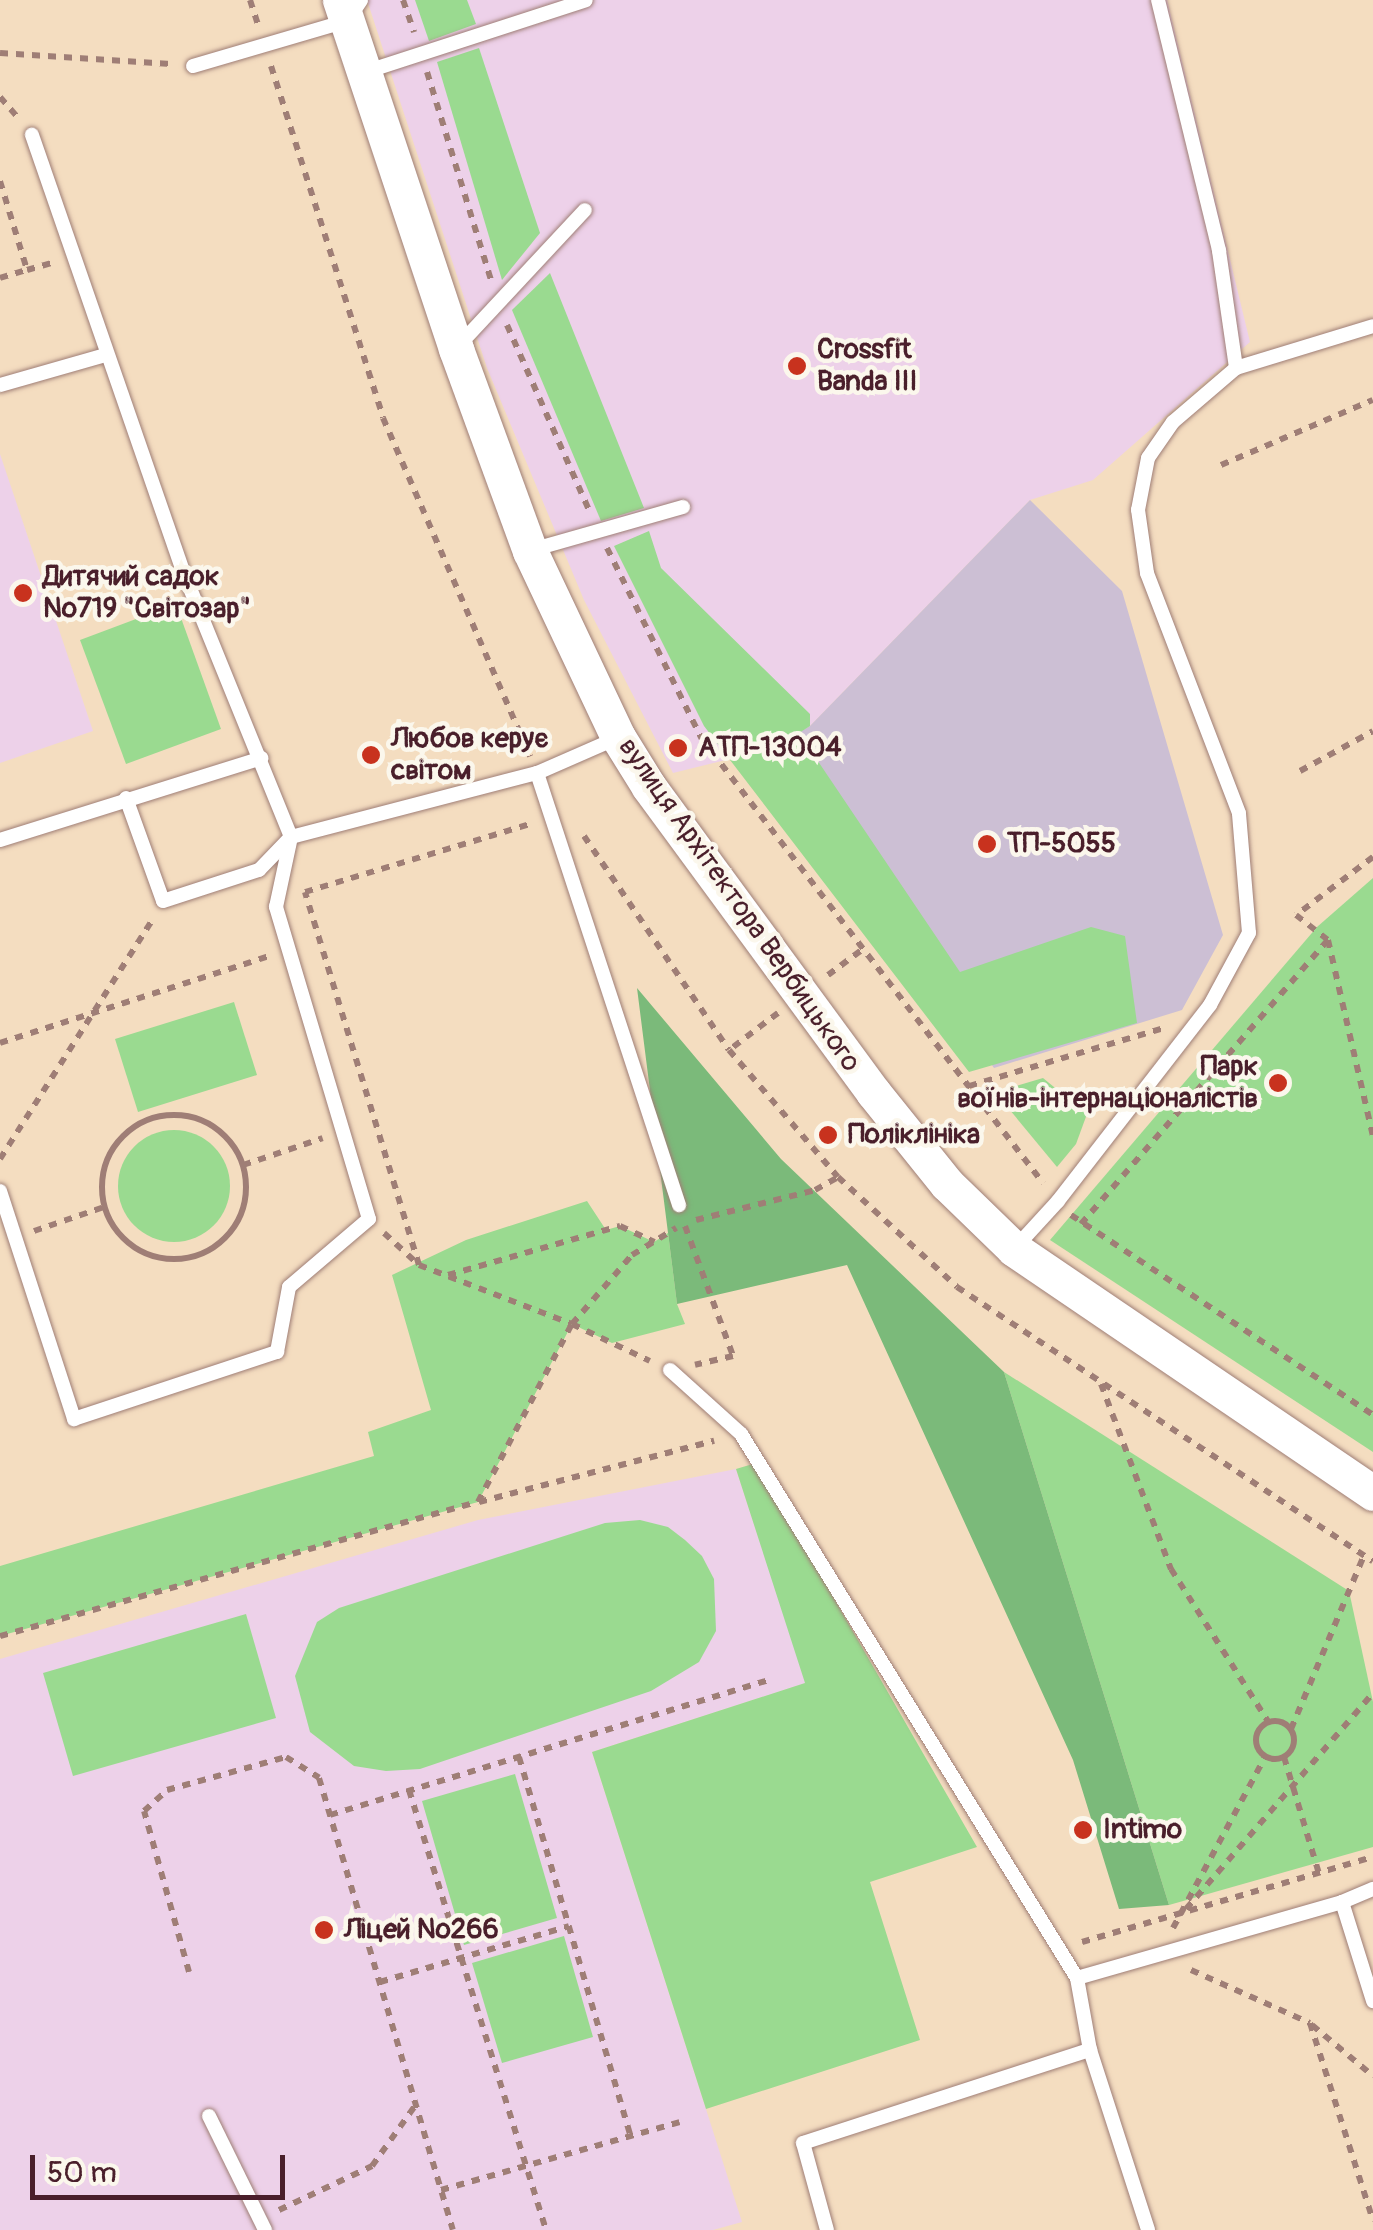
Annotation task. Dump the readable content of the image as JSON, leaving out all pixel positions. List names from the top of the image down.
{
  "streets": {
    "street": ["вулиця Архітектора Вербицького"]
  },
  "places": [
    "Crossfit Banda III",
    "Дитячий садок №719 \"Світозар\"",
    "АТП-13004",
    "Любов керує світом",
    "ТП-5055",
    "Парк воїнів-інтернаціоналістів",
    "Поліклініка",
    "Intimo",
    "Ліцей №266"
  ],
  "scale_bar": "50 m"
}
